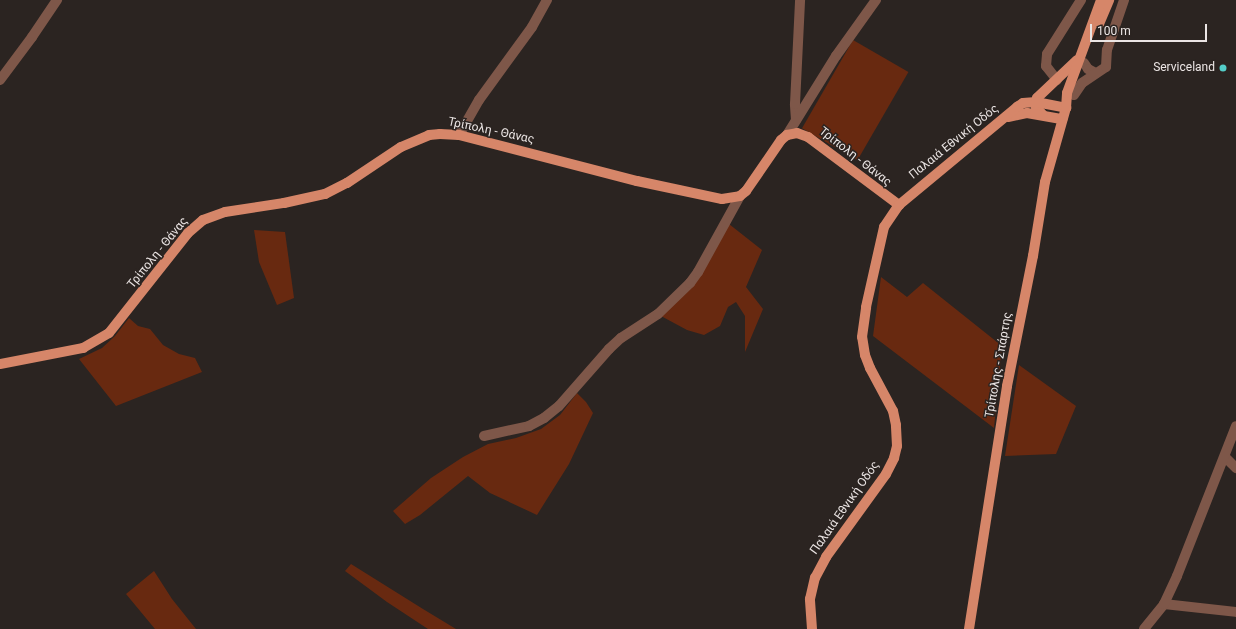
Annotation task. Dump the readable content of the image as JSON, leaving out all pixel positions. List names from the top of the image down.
{
  "streets": {
    "main road": ["Τρίπολη - Θάνας", "Παλαιά Εθνική Οδός", "Τρίπολης - Σπάρτης"]
  },
  "crossings": [
    ["Τρίπολη - Θάνας", "Παλαιά Εθνική Οδός"]
  ],
  "places": ["Serviceland"],
  "scale_bar": "100 m"
}
